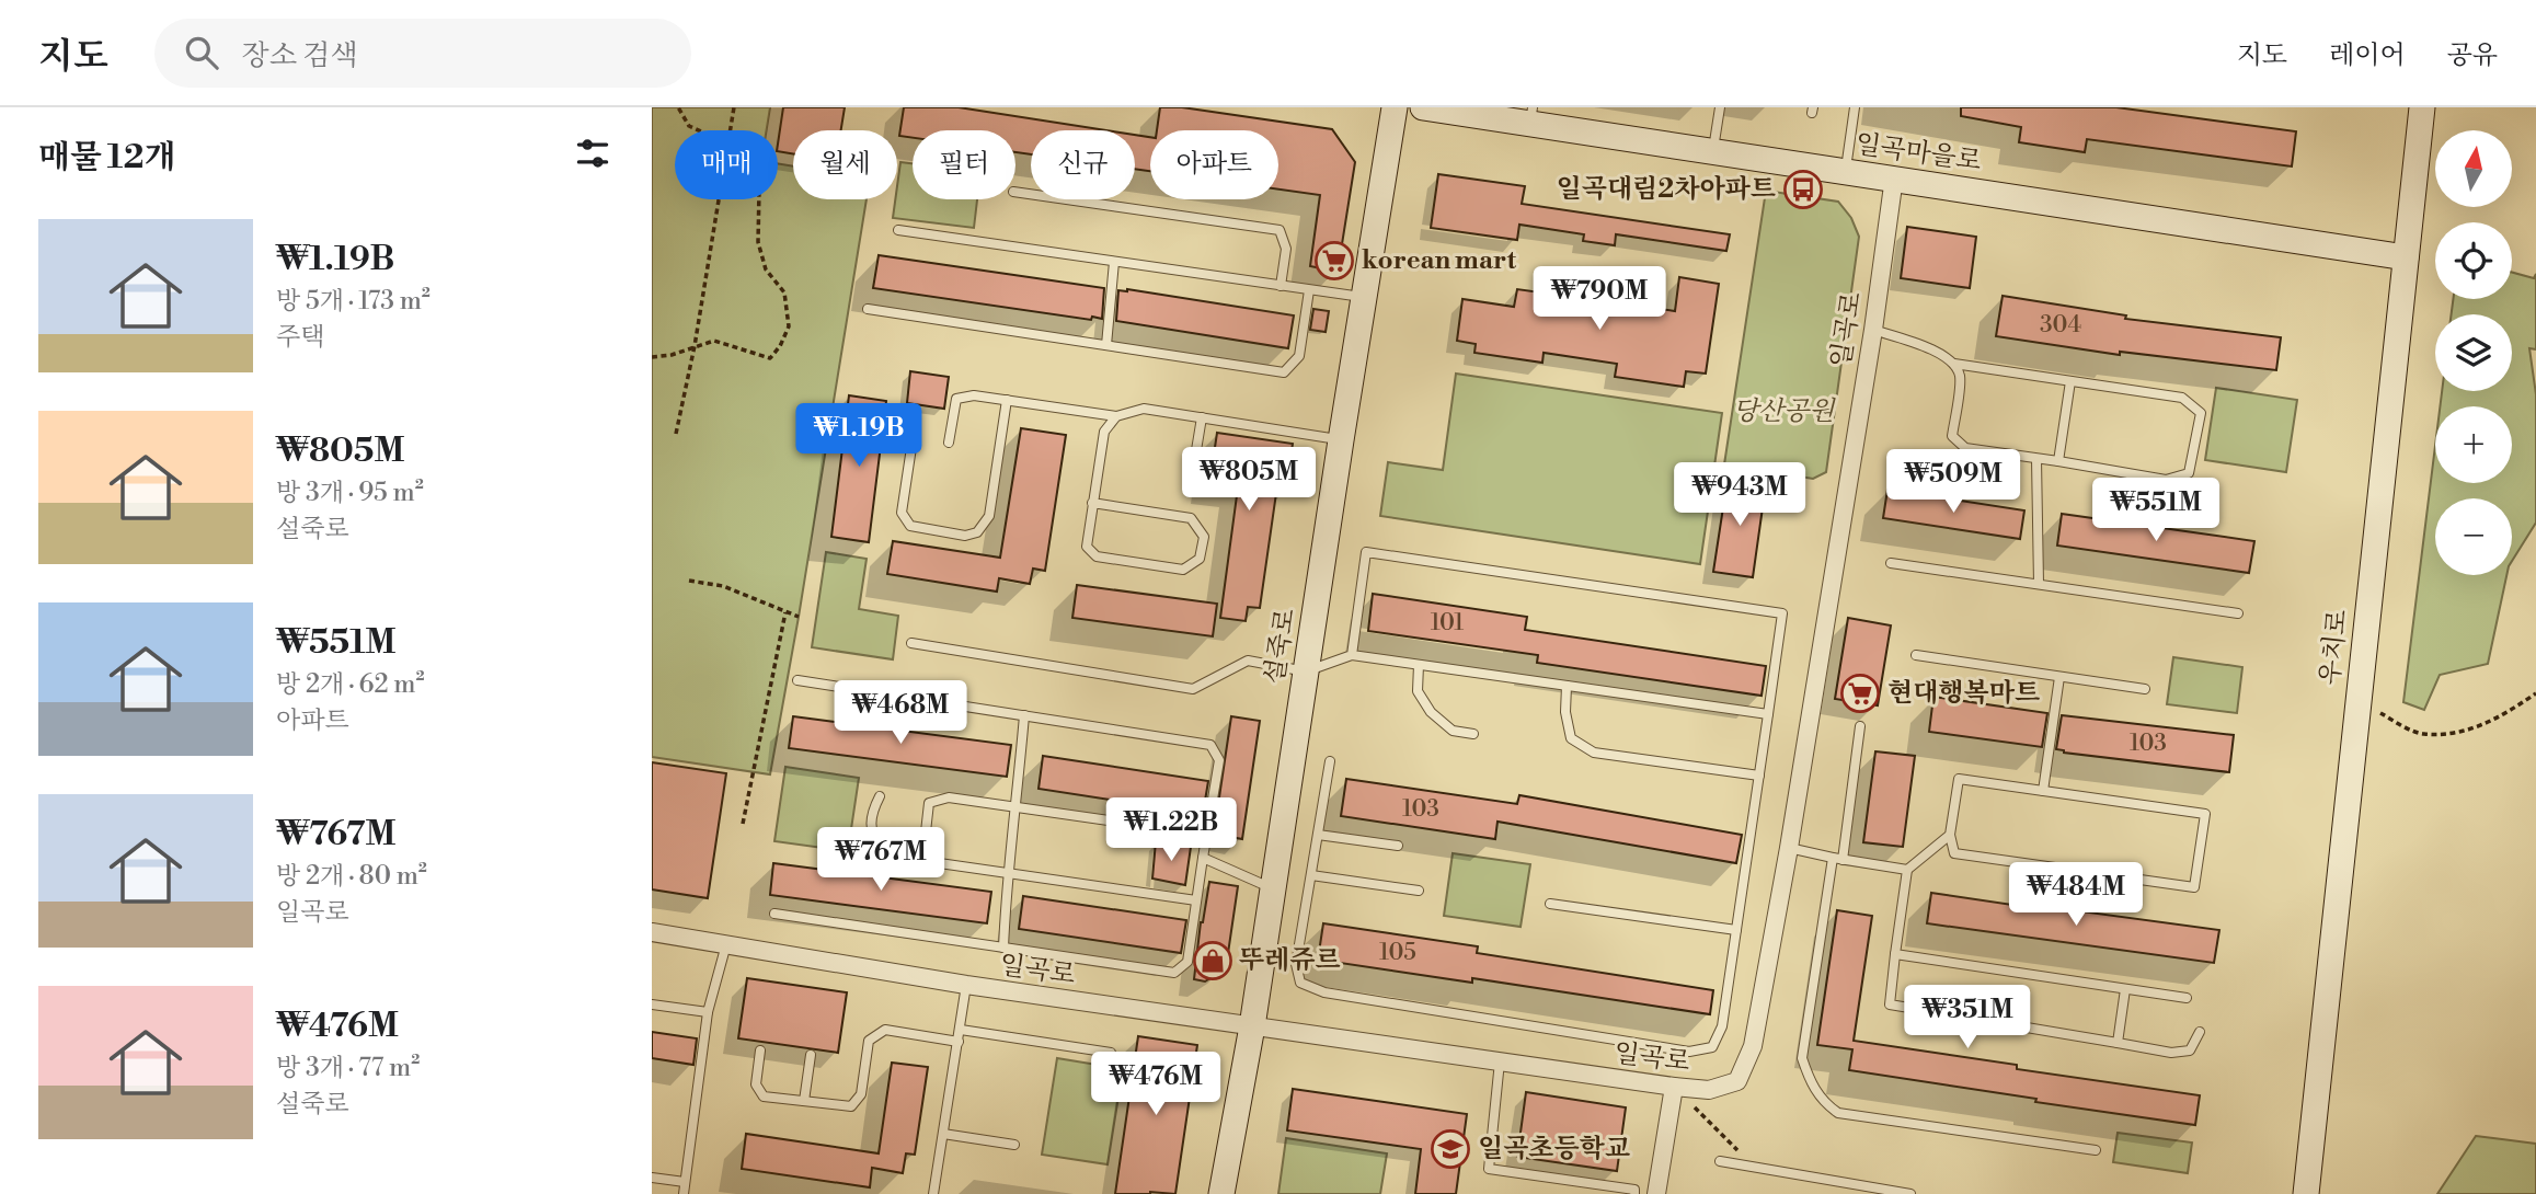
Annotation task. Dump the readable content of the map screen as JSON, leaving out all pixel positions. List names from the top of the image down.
{
  "streets": {
    "main road": ["일곡마을로", "설죽로", "우치로"],
    "street": ["일곡로"]
  },
  "crossings": [
    ["일곡마을로", "일곡로"],
    ["일곡마을로", "우치로"],
    ["일곡로", "설죽로"]
  ],
  "parks": ["당산공원"],
  "places": {
    "bus stop": ["일곡대림2차아파트"],
    "supermarket": ["korean mart", "현대행복마트"],
    "shop": ["뚜레쥬르"],
    "school or university": ["일곡초등학교"]
  },
  "house_numbers": [
    "304",
    "101",
    "103",
    "103",
    "105"
  ],
  "north": "top",
  "page": {
    "header": "지도",
    "search": "장소 검색",
    "nav": ["지도", "레이어", "공유"],
    "heading": "매물 12개",
    "map_buttons": ["+", "−"],
    "chip": [
      "매매",
      "월세",
      "필터",
      "신규",
      "아파트"
    ],
    "list": [
      {
        "name": "₩1.19B",
        "note": "방 5개 · 173 m² · 주택"
      },
      {
        "name": "₩805M",
        "note": "방 3개 · 95 m² · 설죽로"
      },
      {
        "name": "₩551M",
        "note": "방 2개 · 62 m² · 아파트"
      },
      {
        "name": "₩767M",
        "note": "방 2개 · 80 m² · 일곡로"
      },
      {
        "name": "₩476M",
        "note": "방 3개 · 77 m² · 설죽로"
      }
    ],
    "price": [
      "₩790M",
      "₩1.19B",
      "₩805M",
      "₩509M",
      "₩943M",
      "₩551M",
      "₩468M",
      "₩1.22B",
      "₩767M",
      "₩484M",
      "₩351M",
      "₩476M"
    ]
  }
}
